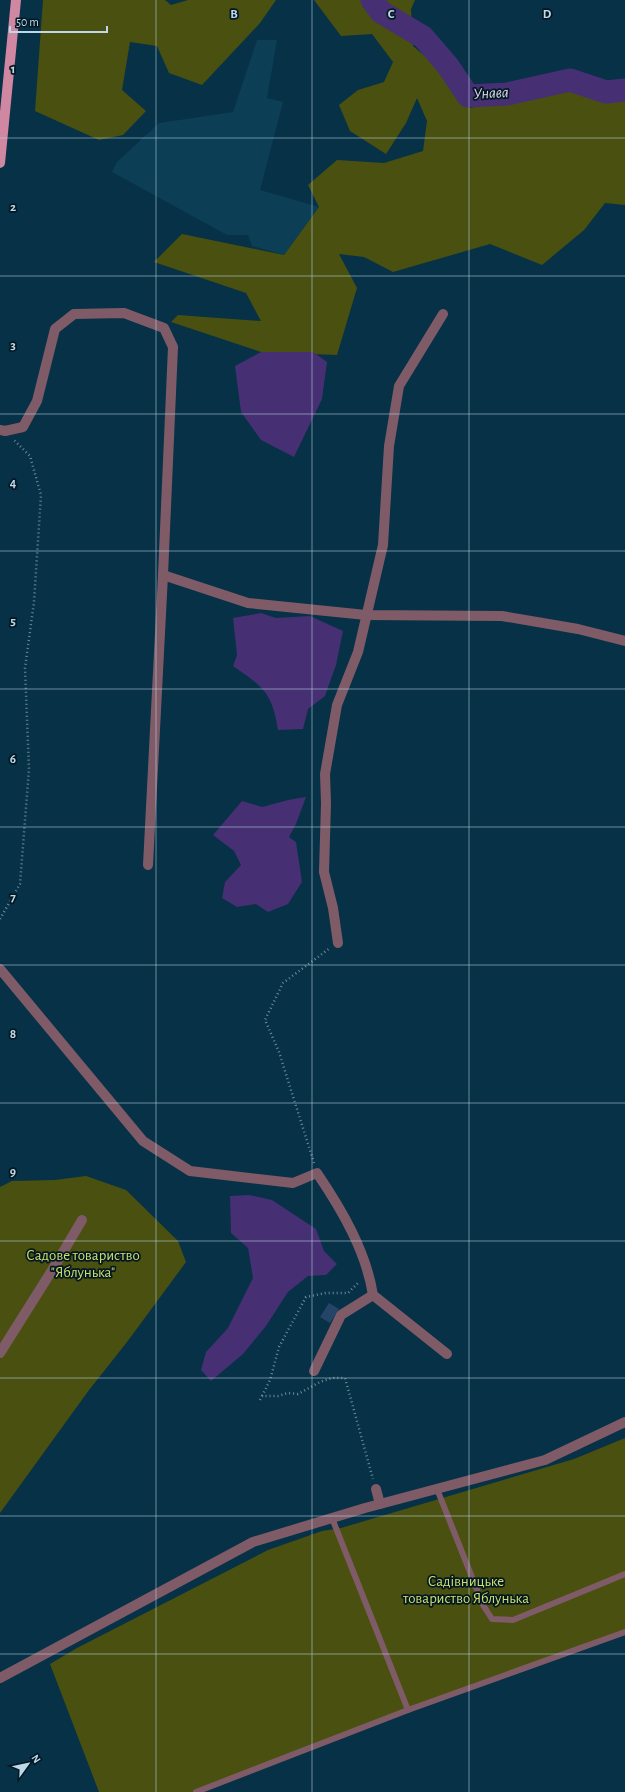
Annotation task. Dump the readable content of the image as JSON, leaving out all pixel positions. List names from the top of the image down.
{
  "water": ["Унава"],
  "parks": ["Садове товариство \"Яблунька\"", "Садівницьке товариство Яблунька"],
  "scale_bar": "50 m",
  "north": "top right",
  "grid": {
    "columns": ["B", "C", "D"],
    "rows": [
      "1",
      "2",
      "3",
      "4",
      "5",
      "6",
      "7",
      "8",
      "9"
    ]
  }
}
